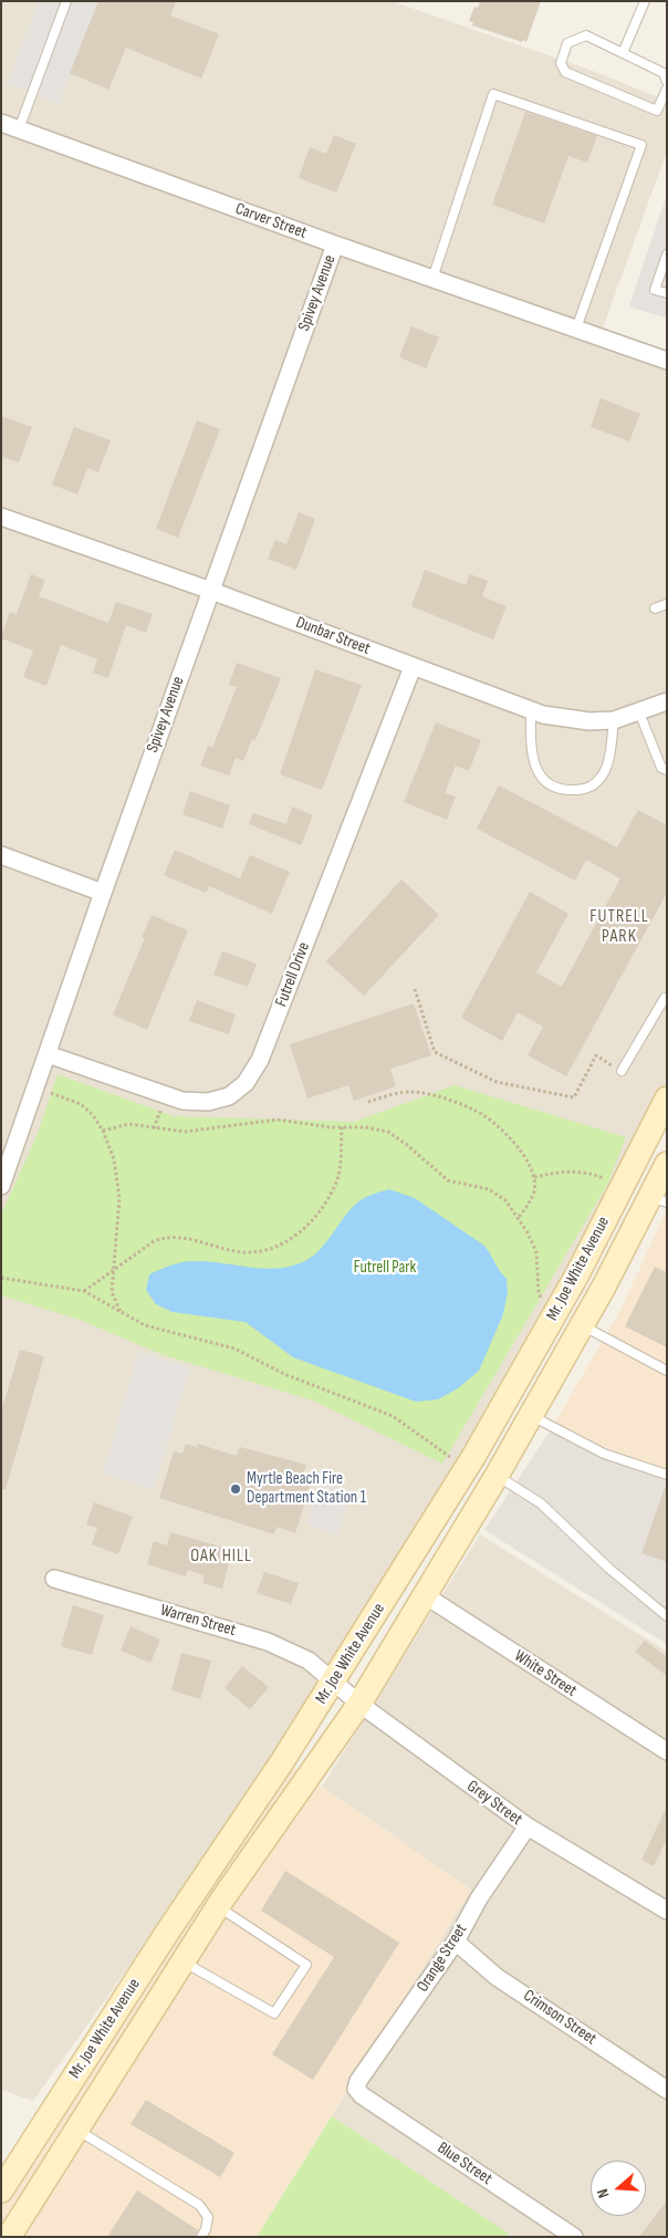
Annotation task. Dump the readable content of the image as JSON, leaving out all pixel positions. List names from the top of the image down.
{
  "streets": {
    "main road": ["Mr. Joe White Avenue"],
    "street": [
      "Carver Street",
      "Spivey Avenue",
      "Dunbar Street",
      "Futrell Drive",
      "Warren Street",
      "White Street",
      "Grey Street",
      "Orange Street",
      "Crimson Street",
      "Blue Street"
    ]
  },
  "crossings": [
    ["Carver Street", "Spivey Avenue"],
    ["Spivey Avenue", "Dunbar Street"],
    ["Spivey Avenue", "Futrell Drive"],
    ["Dunbar Street", "Futrell Drive"],
    ["Mr. Joe White Avenue", "Warren Street"],
    ["Mr. Joe White Avenue", "White Street"],
    ["Mr. Joe White Avenue", "Grey Street"],
    ["Warren Street", "Grey Street"],
    ["Grey Street", "Orange Street"],
    ["Orange Street", "Crimson Street"],
    ["Orange Street", "Blue Street"]
  ],
  "districts": ["FUTRELL PARK", "OAK HILL"],
  "parks": ["Futrell Park"],
  "places": ["Myrtle Beach Fire Department Station 1"],
  "north": "left"
}
